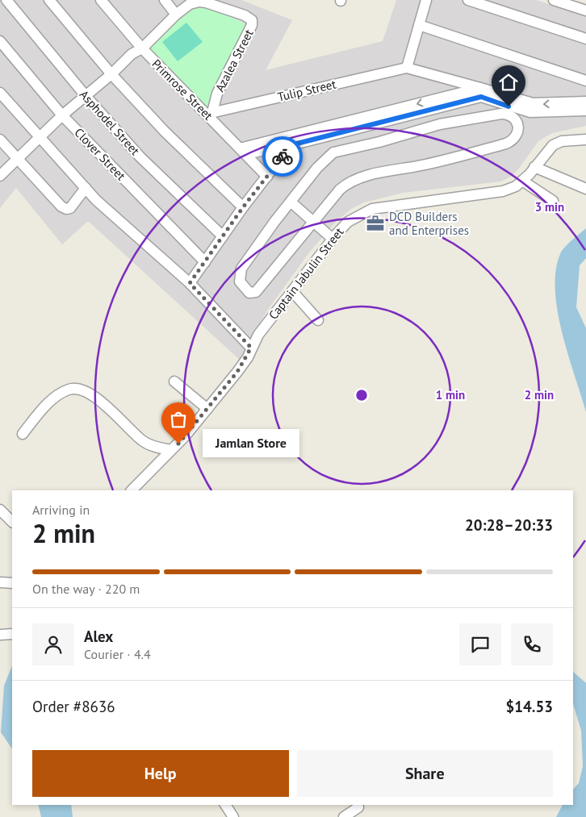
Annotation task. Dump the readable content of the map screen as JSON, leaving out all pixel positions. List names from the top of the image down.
{
  "streets": {
    "street": [
      "Azalea Street",
      "Primrose Street",
      "Tulip Street",
      "Asphodel Street",
      "Clover Street",
      "Captain Jabulin Street"
    ]
  },
  "crossings": [
    ["Azalea Street", "Primrose Street"],
    ["Azalea Street", "Tulip Street"],
    ["Primrose Street", "Tulip Street"]
  ],
  "places": {
    "office": ["DCD Builders and Enterprises"],
    "other": ["Jamlan Store"]
  },
  "page": {
    "bubble": "Jamlan Store",
    "heading": ["2 min", "Arriving in", "20:28–20:33"],
    "panel": [
      "Alex",
      "Courier · 4.4",
      "Order #8636",
      "$14.53"
    ],
    "bar": "On the way · 220 m",
    "buttons": ["Help", "Share"]
  },
  "rings": ["3 min", "1 min", "2 min"]
}
